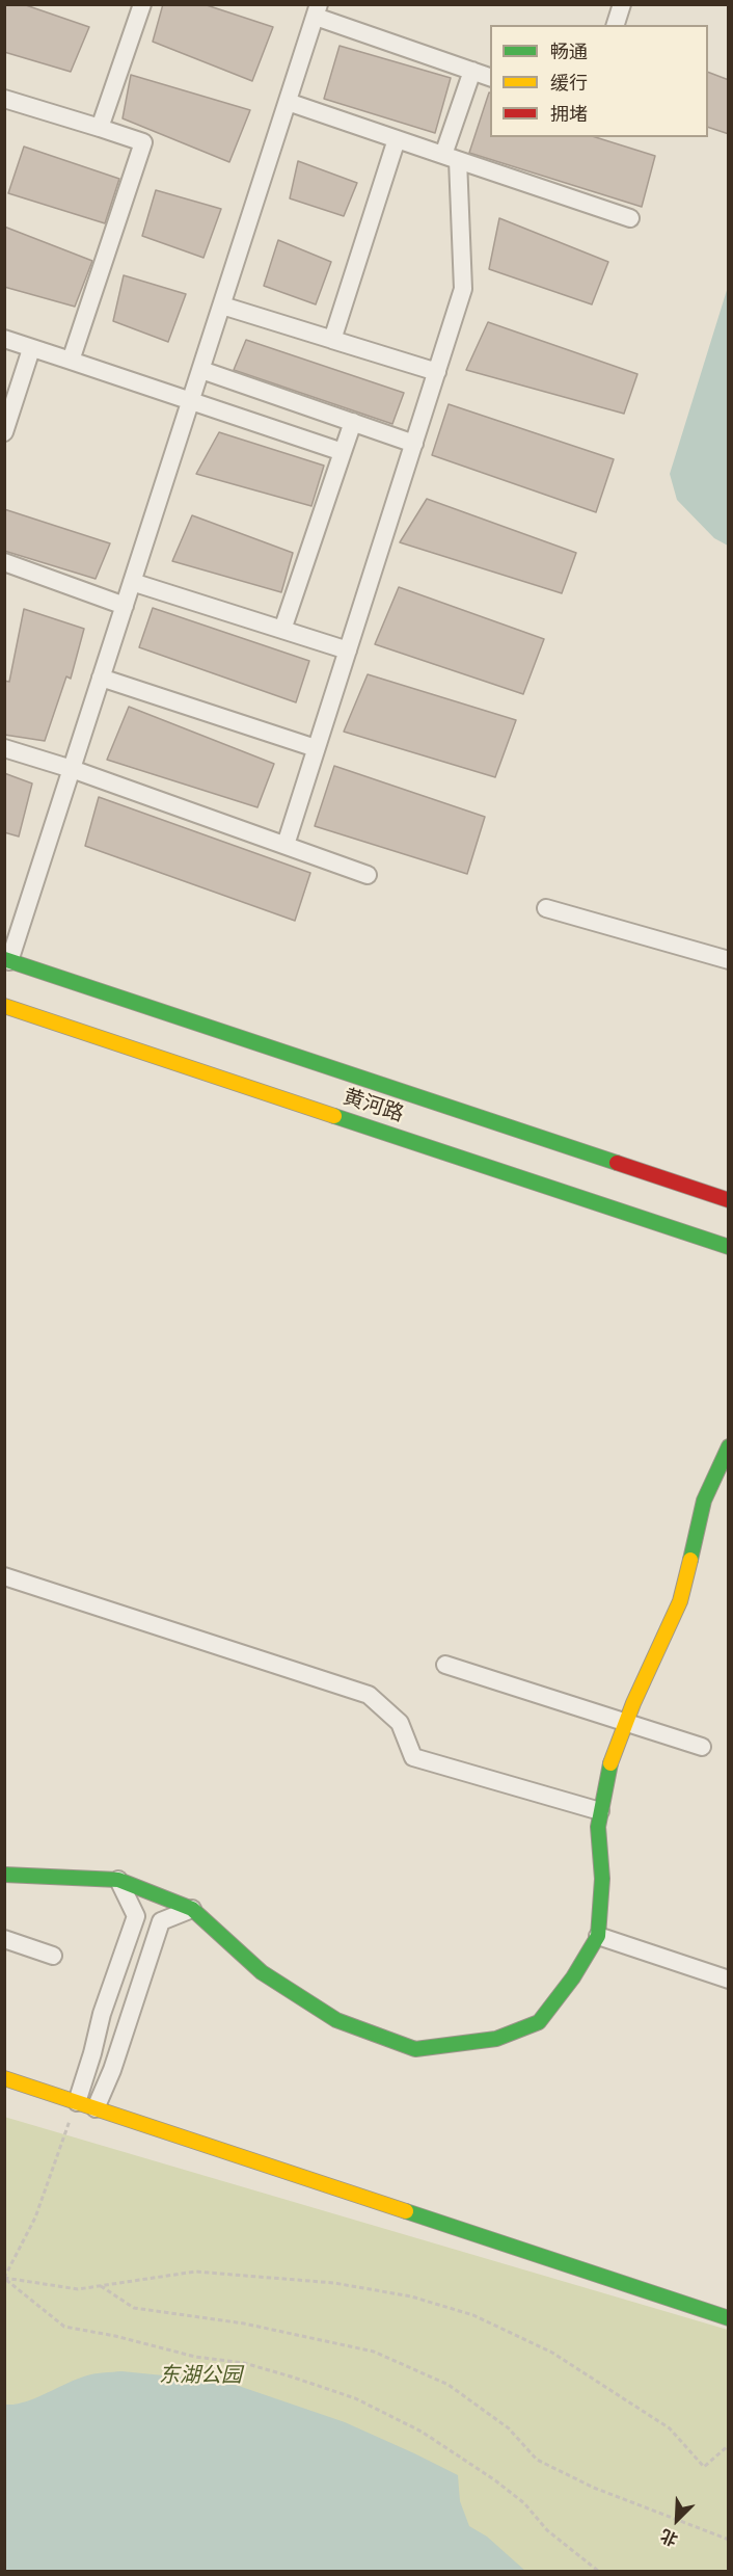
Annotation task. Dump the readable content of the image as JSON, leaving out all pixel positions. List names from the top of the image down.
{
  "streets": {
    "street": ["黄河路"]
  },
  "parks": ["东湖公园"],
  "legend": ["畅通", "缓行", "拥堵"],
  "north": "bottom left"
}
